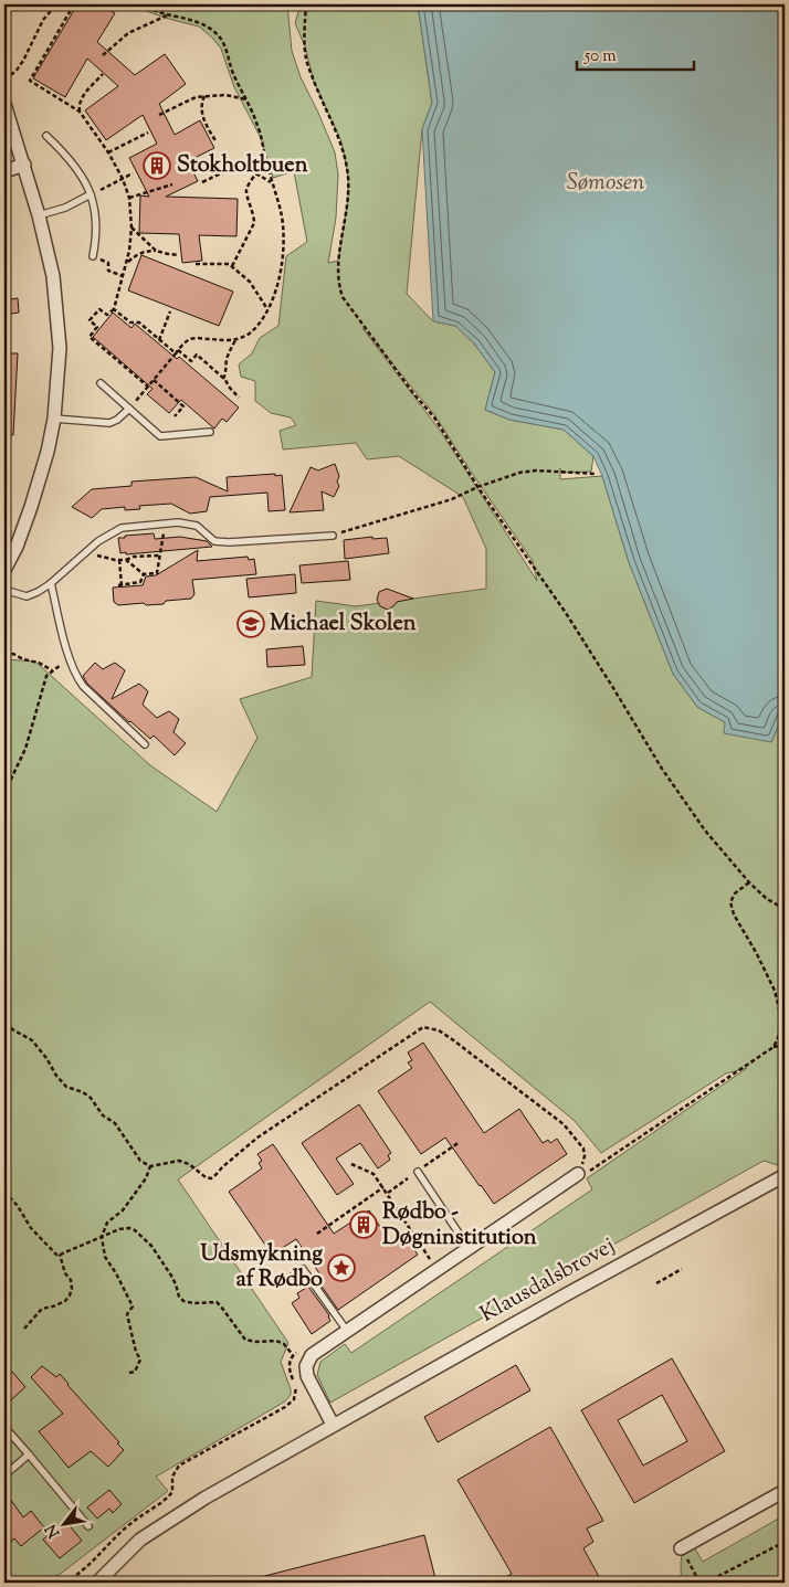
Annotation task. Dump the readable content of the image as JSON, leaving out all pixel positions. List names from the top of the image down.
{
  "streets": {
    "street": ["Klausdalsbrovej"]
  },
  "water": ["Sømosen"],
  "places": {
    "building": ["Stokholtbuen", "Rødbo - Døgninstitution"],
    "school or university": ["Michael Skolen"],
    "place": ["Udsmykning af Rødbo"]
  },
  "scale_bar": "50 m",
  "north": "bottom left"
}
